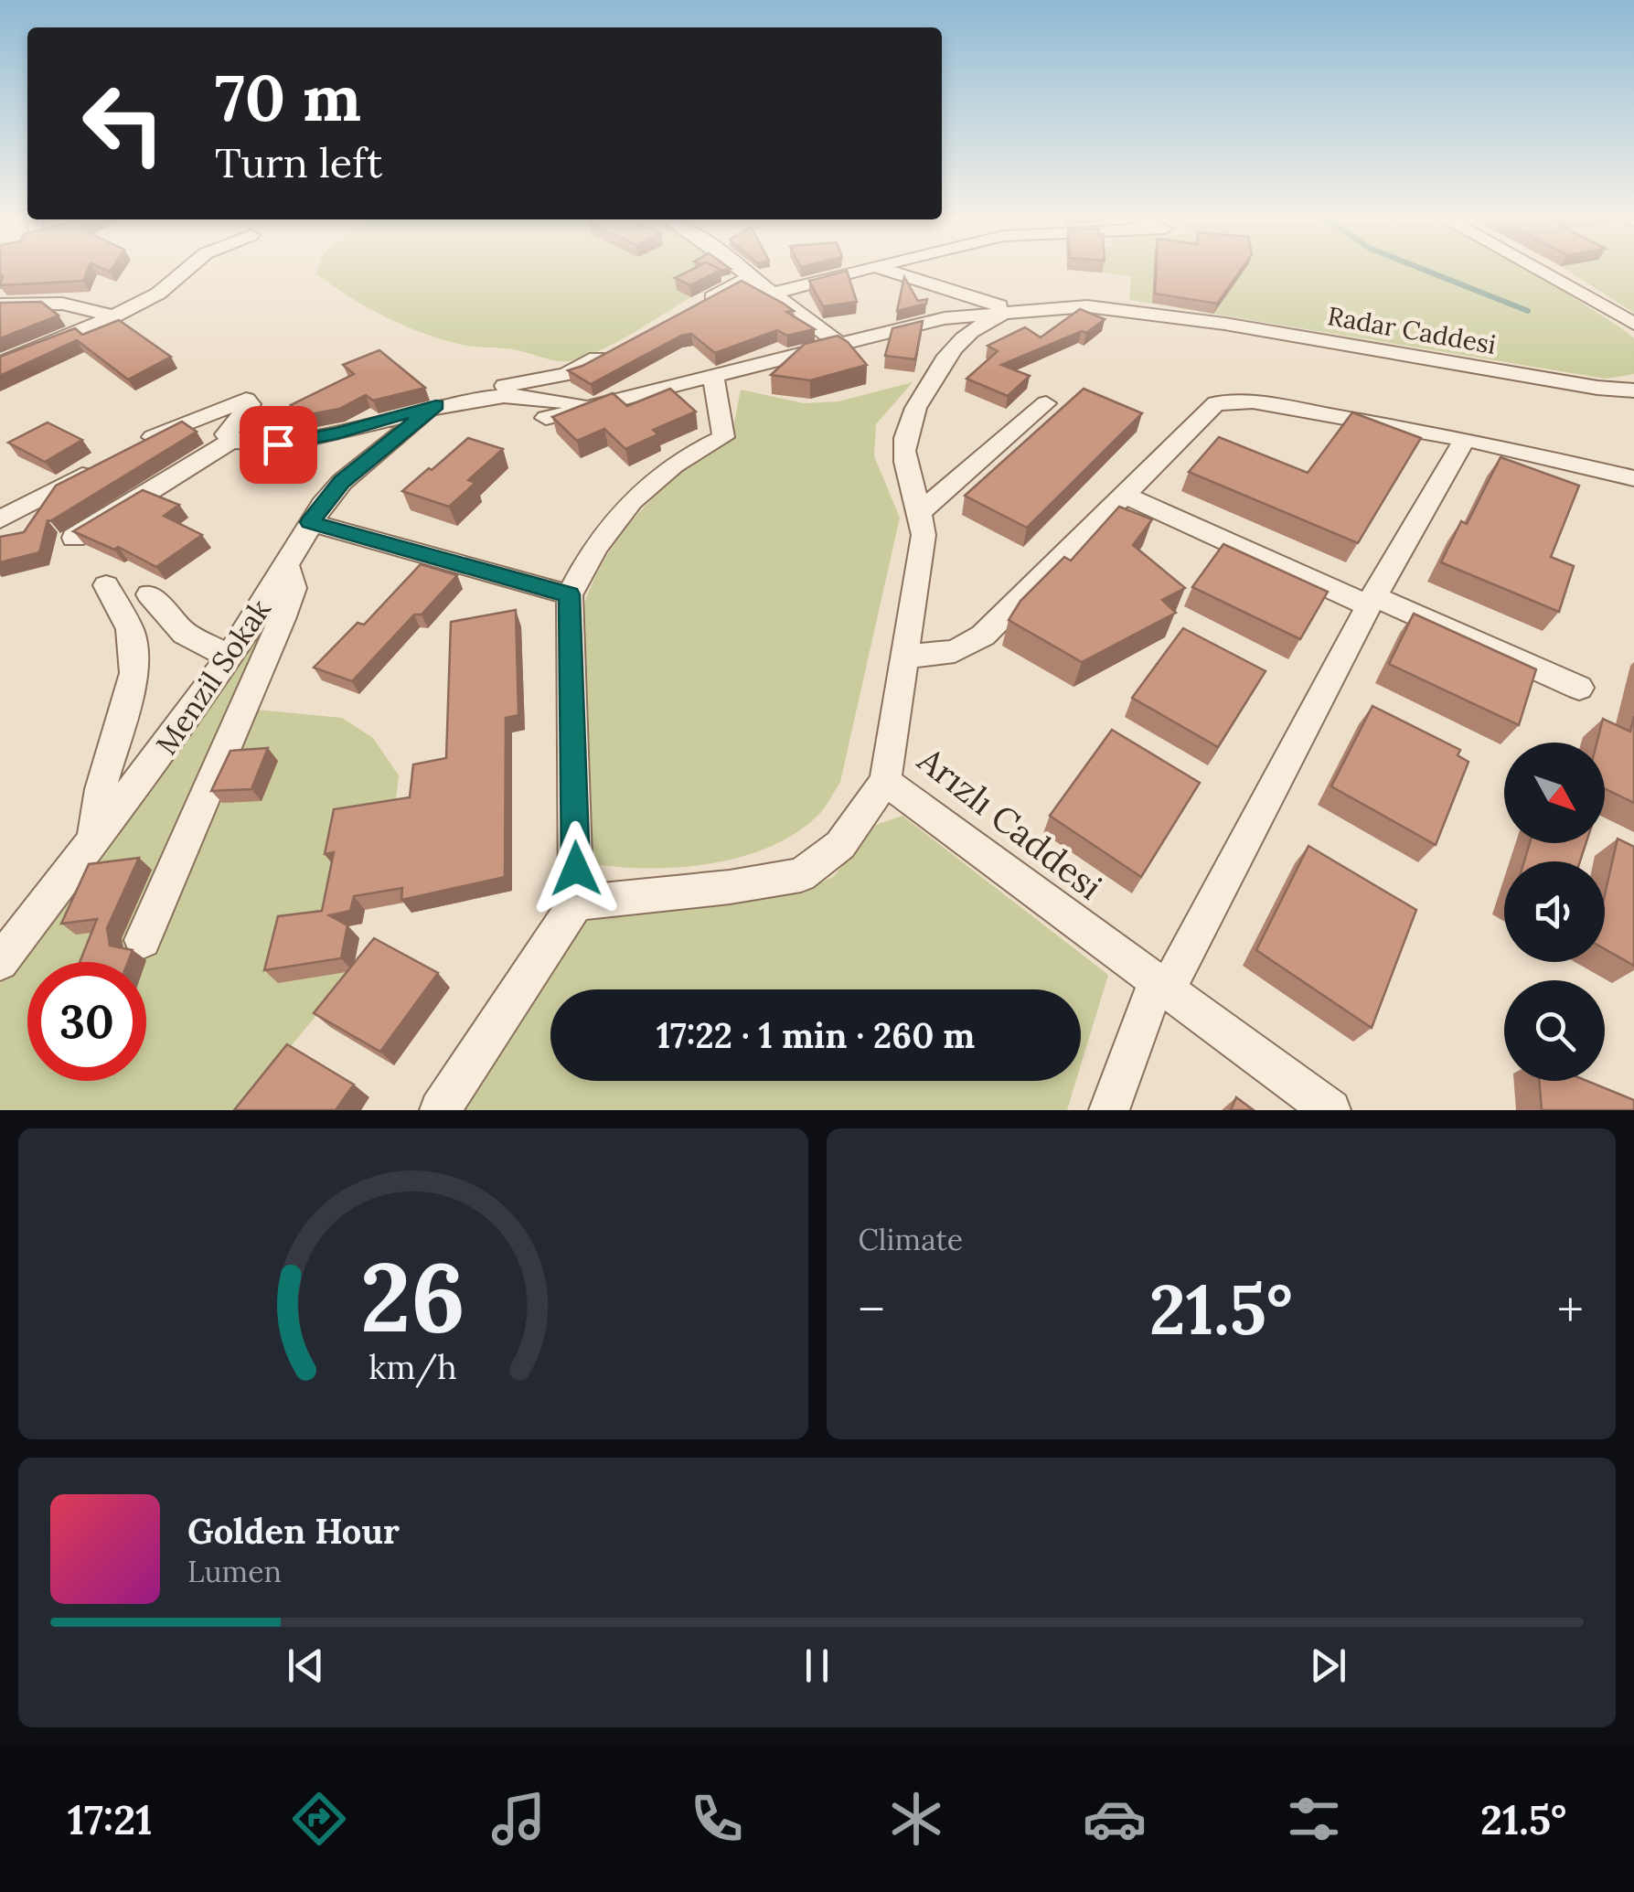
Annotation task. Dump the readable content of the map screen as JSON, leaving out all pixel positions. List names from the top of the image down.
{
  "streets": {
    "street": ["Radar Caddesi", "Menzil Sokak", "Arızlı Caddesi"]
  },
  "crossings": [
    ["Radar Caddesi", "Arızlı Caddesi"]
  ],
  "north": "bottom right",
  "page": {
    "turn": ["70 m", "Turn left"],
    "limit": "30",
    "trip": "17:22 · 1 min · 260 m",
    "tile": "Climate",
    "heat": ["−", "21.5°", "+"],
    "song": ["Golden Hour", "Lumen"],
    "tabs": ["17:21", "21.5°"],
    "gauge": ["26", "km/h"]
  }
}
